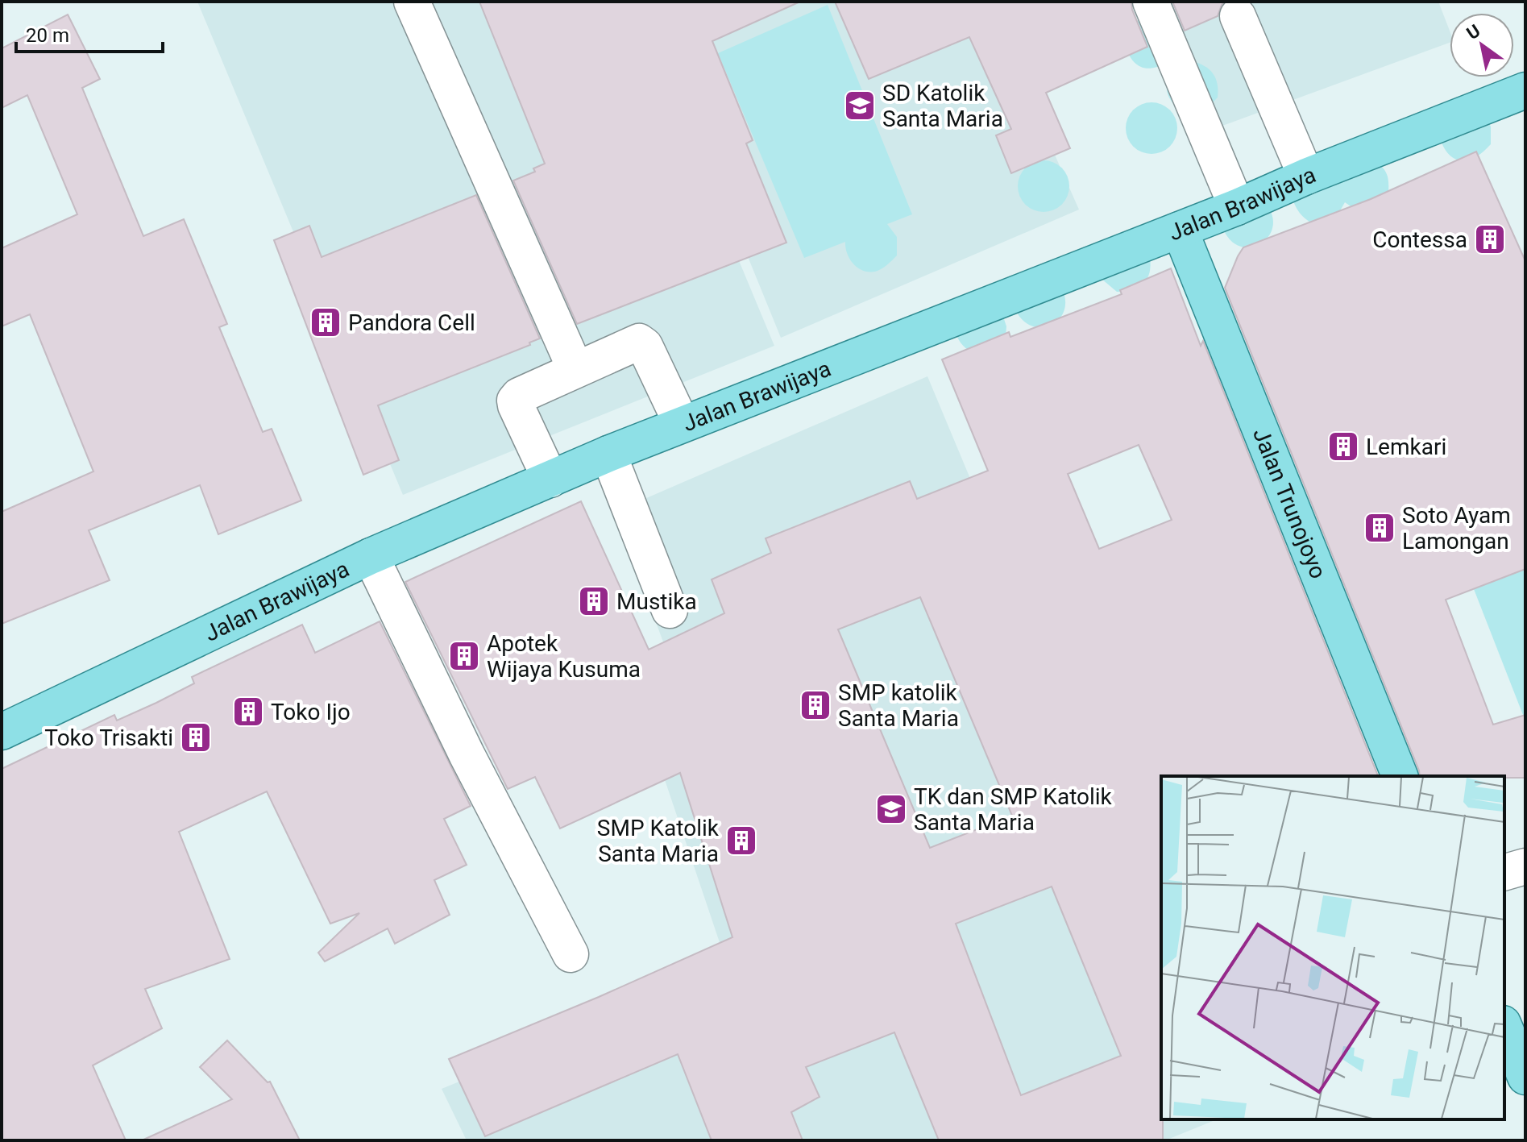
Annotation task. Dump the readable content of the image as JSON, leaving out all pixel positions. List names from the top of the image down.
{
  "streets": {
    "main road": ["Jalan Brawijaya", "Jalan Trunojoyo"]
  },
  "crossings": [
    ["Jalan Brawijaya", "Jalan Trunojoyo"]
  ],
  "places": {
    "school or university": ["SD Katolik Santa Maria", "TK dan SMP Katolik Santa Maria"],
    "building": [
      "Contessa",
      "Pandora Cell",
      "Lemkari",
      "Soto Ayam Lamongan",
      "Mustika",
      "Apotek Wijaya Kusuma",
      "SMP katolik Santa Maria",
      "Toko Ijo",
      "Toko Trisakti",
      "SMP Katolik Santa Maria"
    ]
  },
  "scale_bar": "20 m",
  "north": "top left"
}
